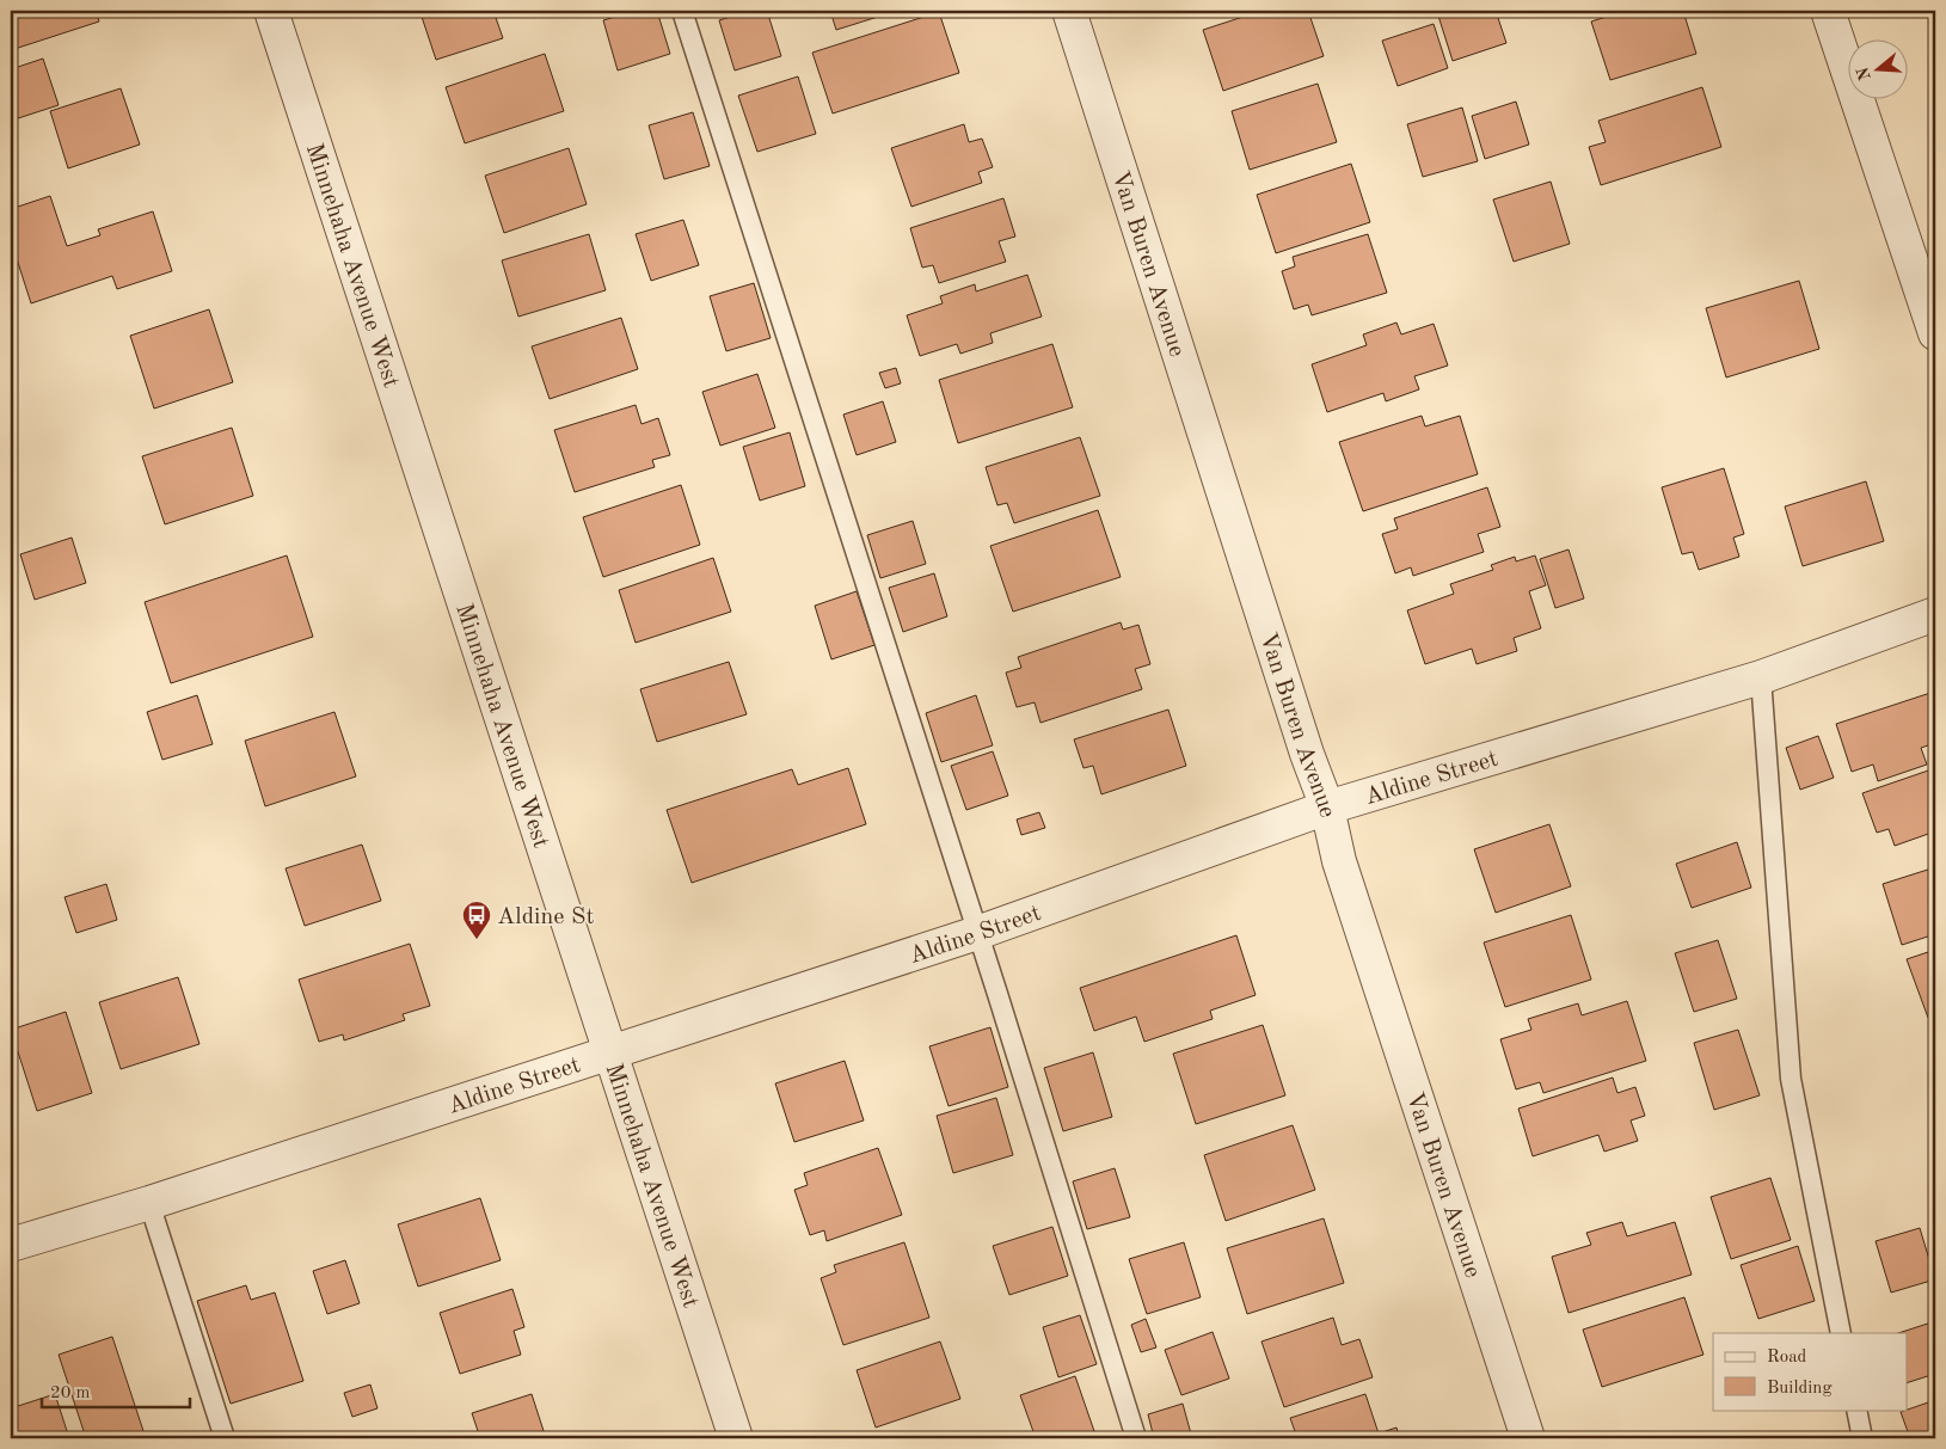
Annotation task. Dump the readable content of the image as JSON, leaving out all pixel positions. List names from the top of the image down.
{
  "streets": {
    "street": ["Minnehaha Avenue West", "Van Buren Avenue", "Aldine Street"]
  },
  "crossings": [
    ["Minnehaha Avenue West", "Aldine Street"],
    ["Van Buren Avenue", "Aldine Street"]
  ],
  "places": {
    "bus stop": ["Aldine St"]
  },
  "legend": ["Road", "Building"],
  "scale_bar": "20 m",
  "north": "left"
}
